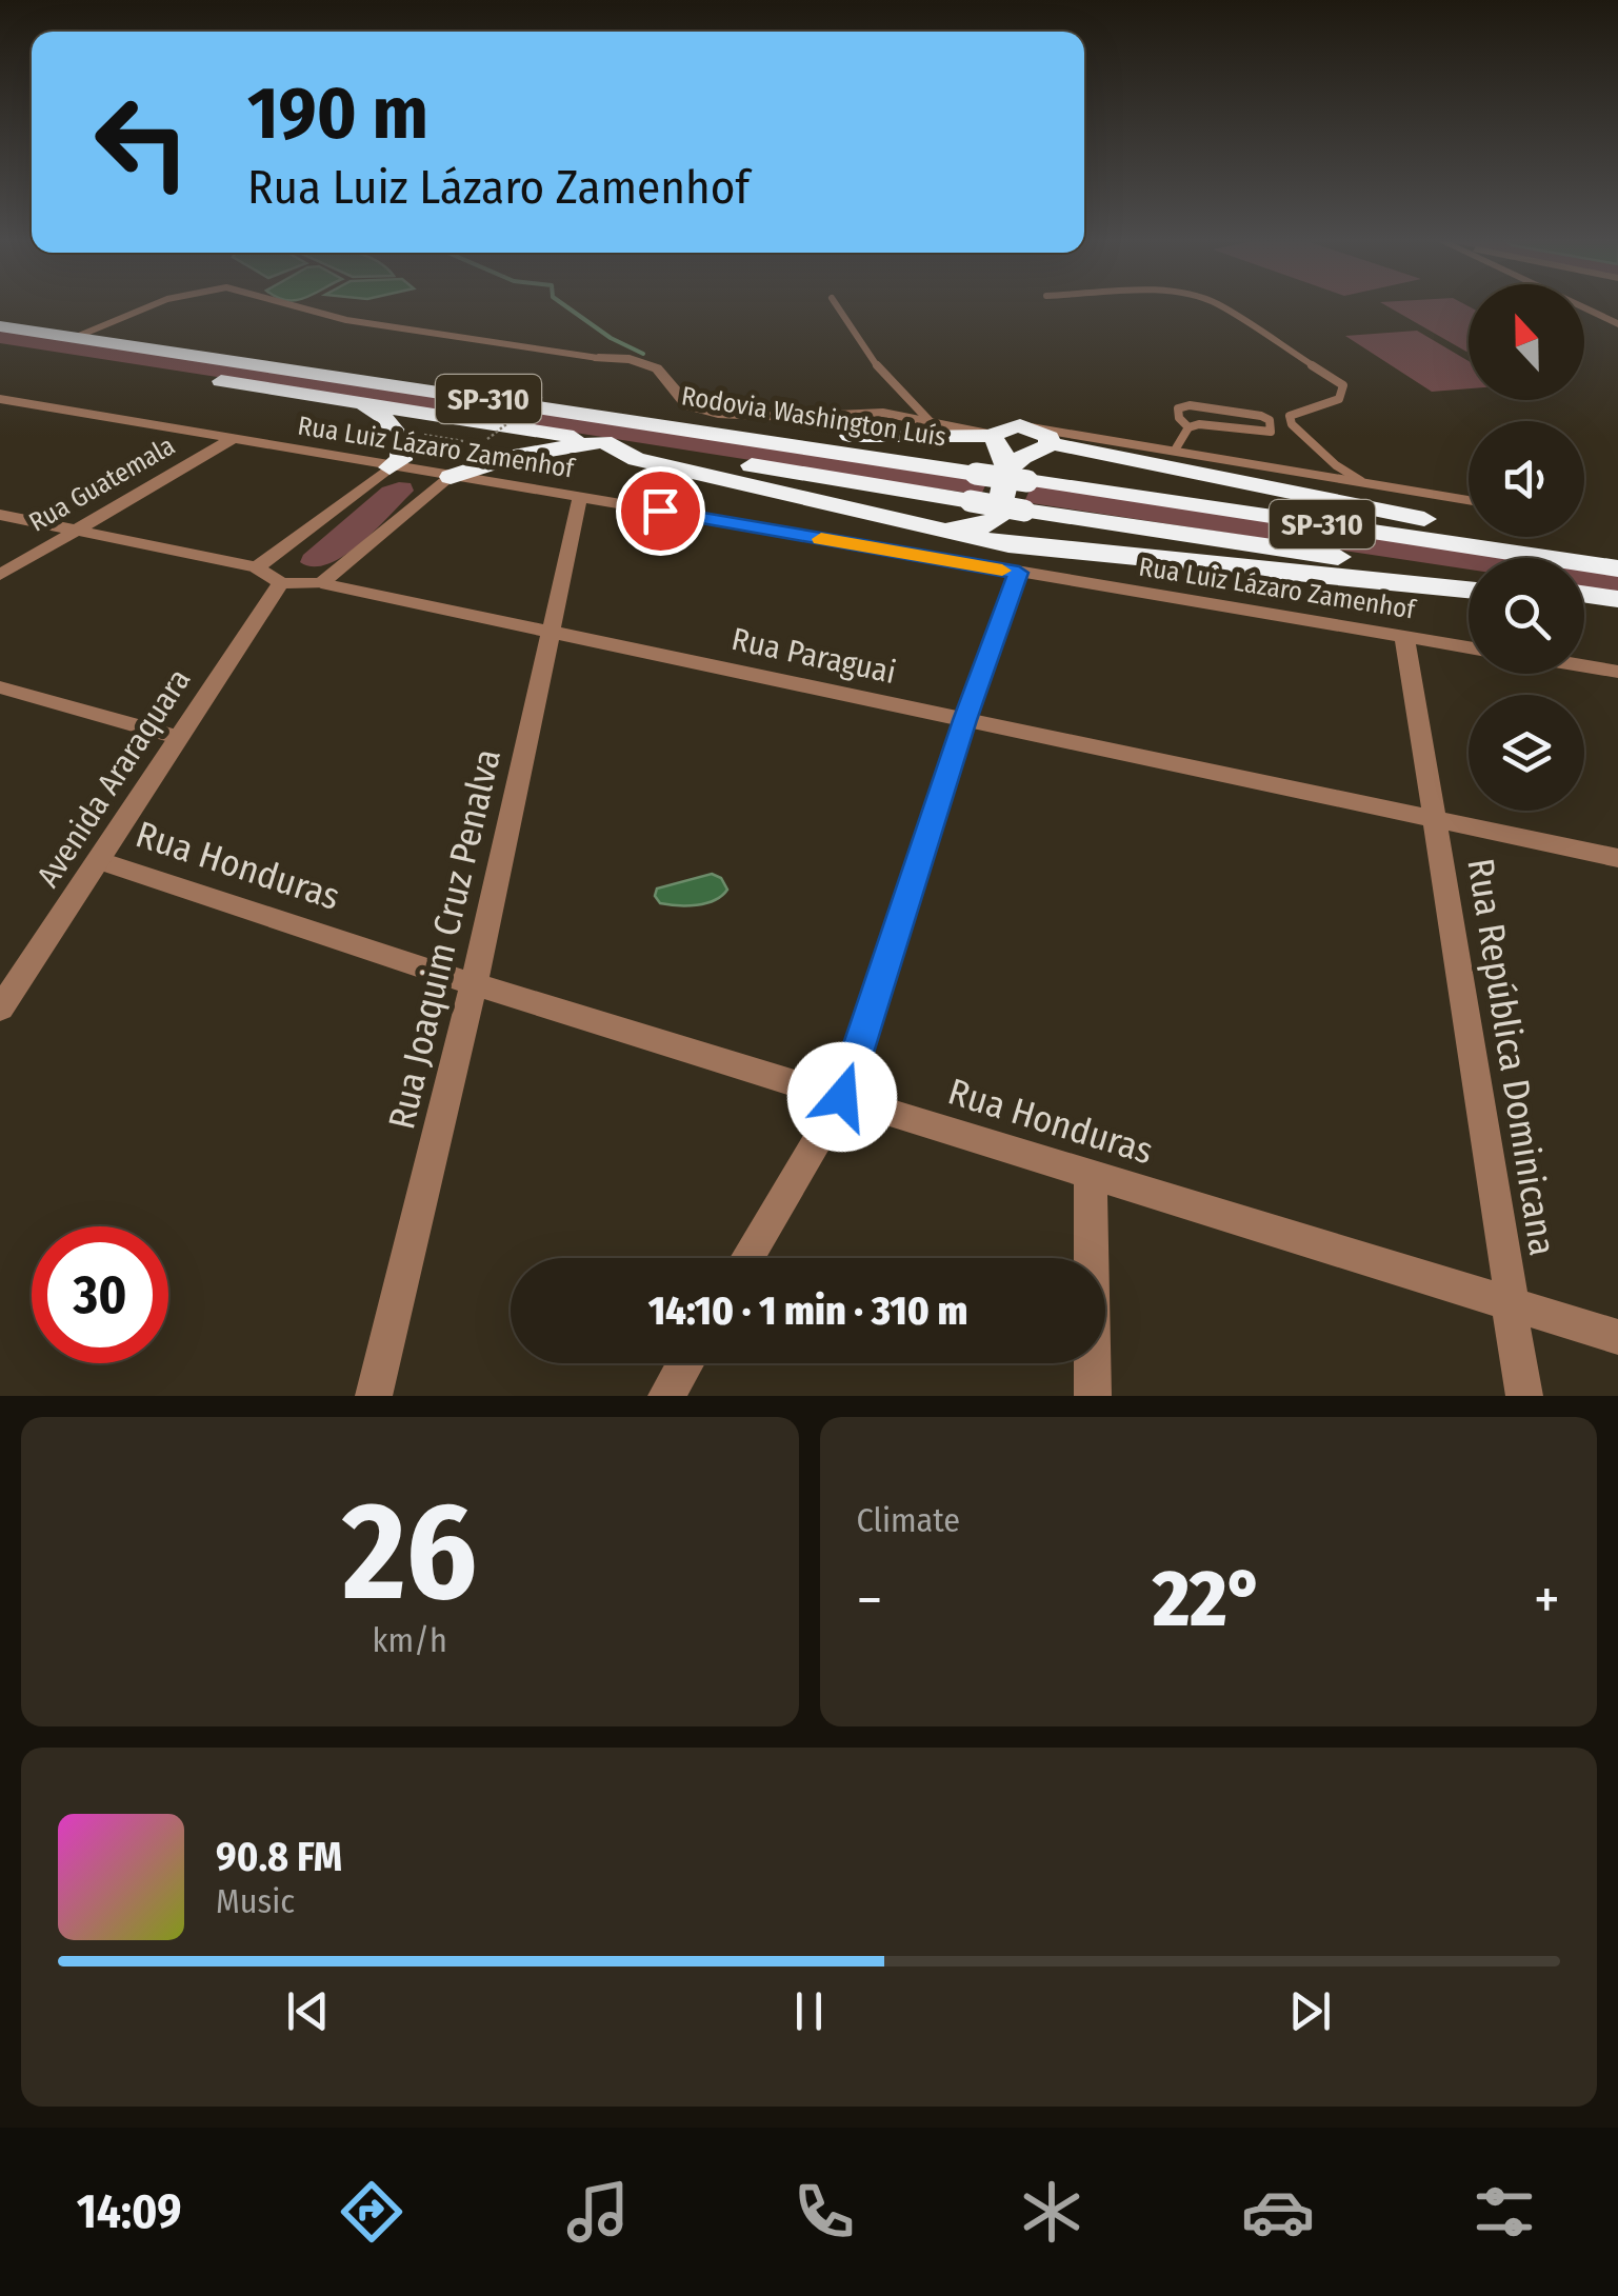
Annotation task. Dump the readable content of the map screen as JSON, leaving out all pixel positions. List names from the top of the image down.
{
  "streets": {
    "highway": ["SP-310", "Rodovia Washington Luís"],
    "street": [
      "Rua Luiz Lázaro Zamenhof",
      "Rua Guatemala",
      "Rua Paraguai",
      "Avenida Araraquara",
      "Rua Honduras",
      "Rua Joaquim Cruz Penalva",
      "Rua República Dominicana"
    ]
  },
  "crossings": [
    ["Rua Luiz Lázaro Zamenhof", "Rua Guatemala"],
    ["Rua Luiz Lázaro Zamenhof", "Rua Joaquim Cruz Penalva"],
    ["Rua Luiz Lázaro Zamenhof", "Rua República Dominicana"],
    ["Rua Paraguai", "Avenida Araraquara"],
    ["Rua Paraguai", "Rua Joaquim Cruz Penalva"],
    ["Rua Paraguai", "Rua República Dominicana"],
    ["Avenida Araraquara", "Rua Honduras"],
    ["Rua Honduras", "Rua Joaquim Cruz Penalva"],
    ["Rua Honduras", "Rua República Dominicana"]
  ],
  "north": "top",
  "page": {
    "turn": ["190 m", "Rua Luiz Lázaro Zamenhof"],
    "limit": "30",
    "trip": "14:10 · 1 min · 310 m",
    "tile": [
      ["26", "km/h"],
      "Climate"
    ],
    "heat": ["−", "22°", "+"],
    "song": ["90.8 FM", "Music"],
    "tabs": "14:09"
  }
}
